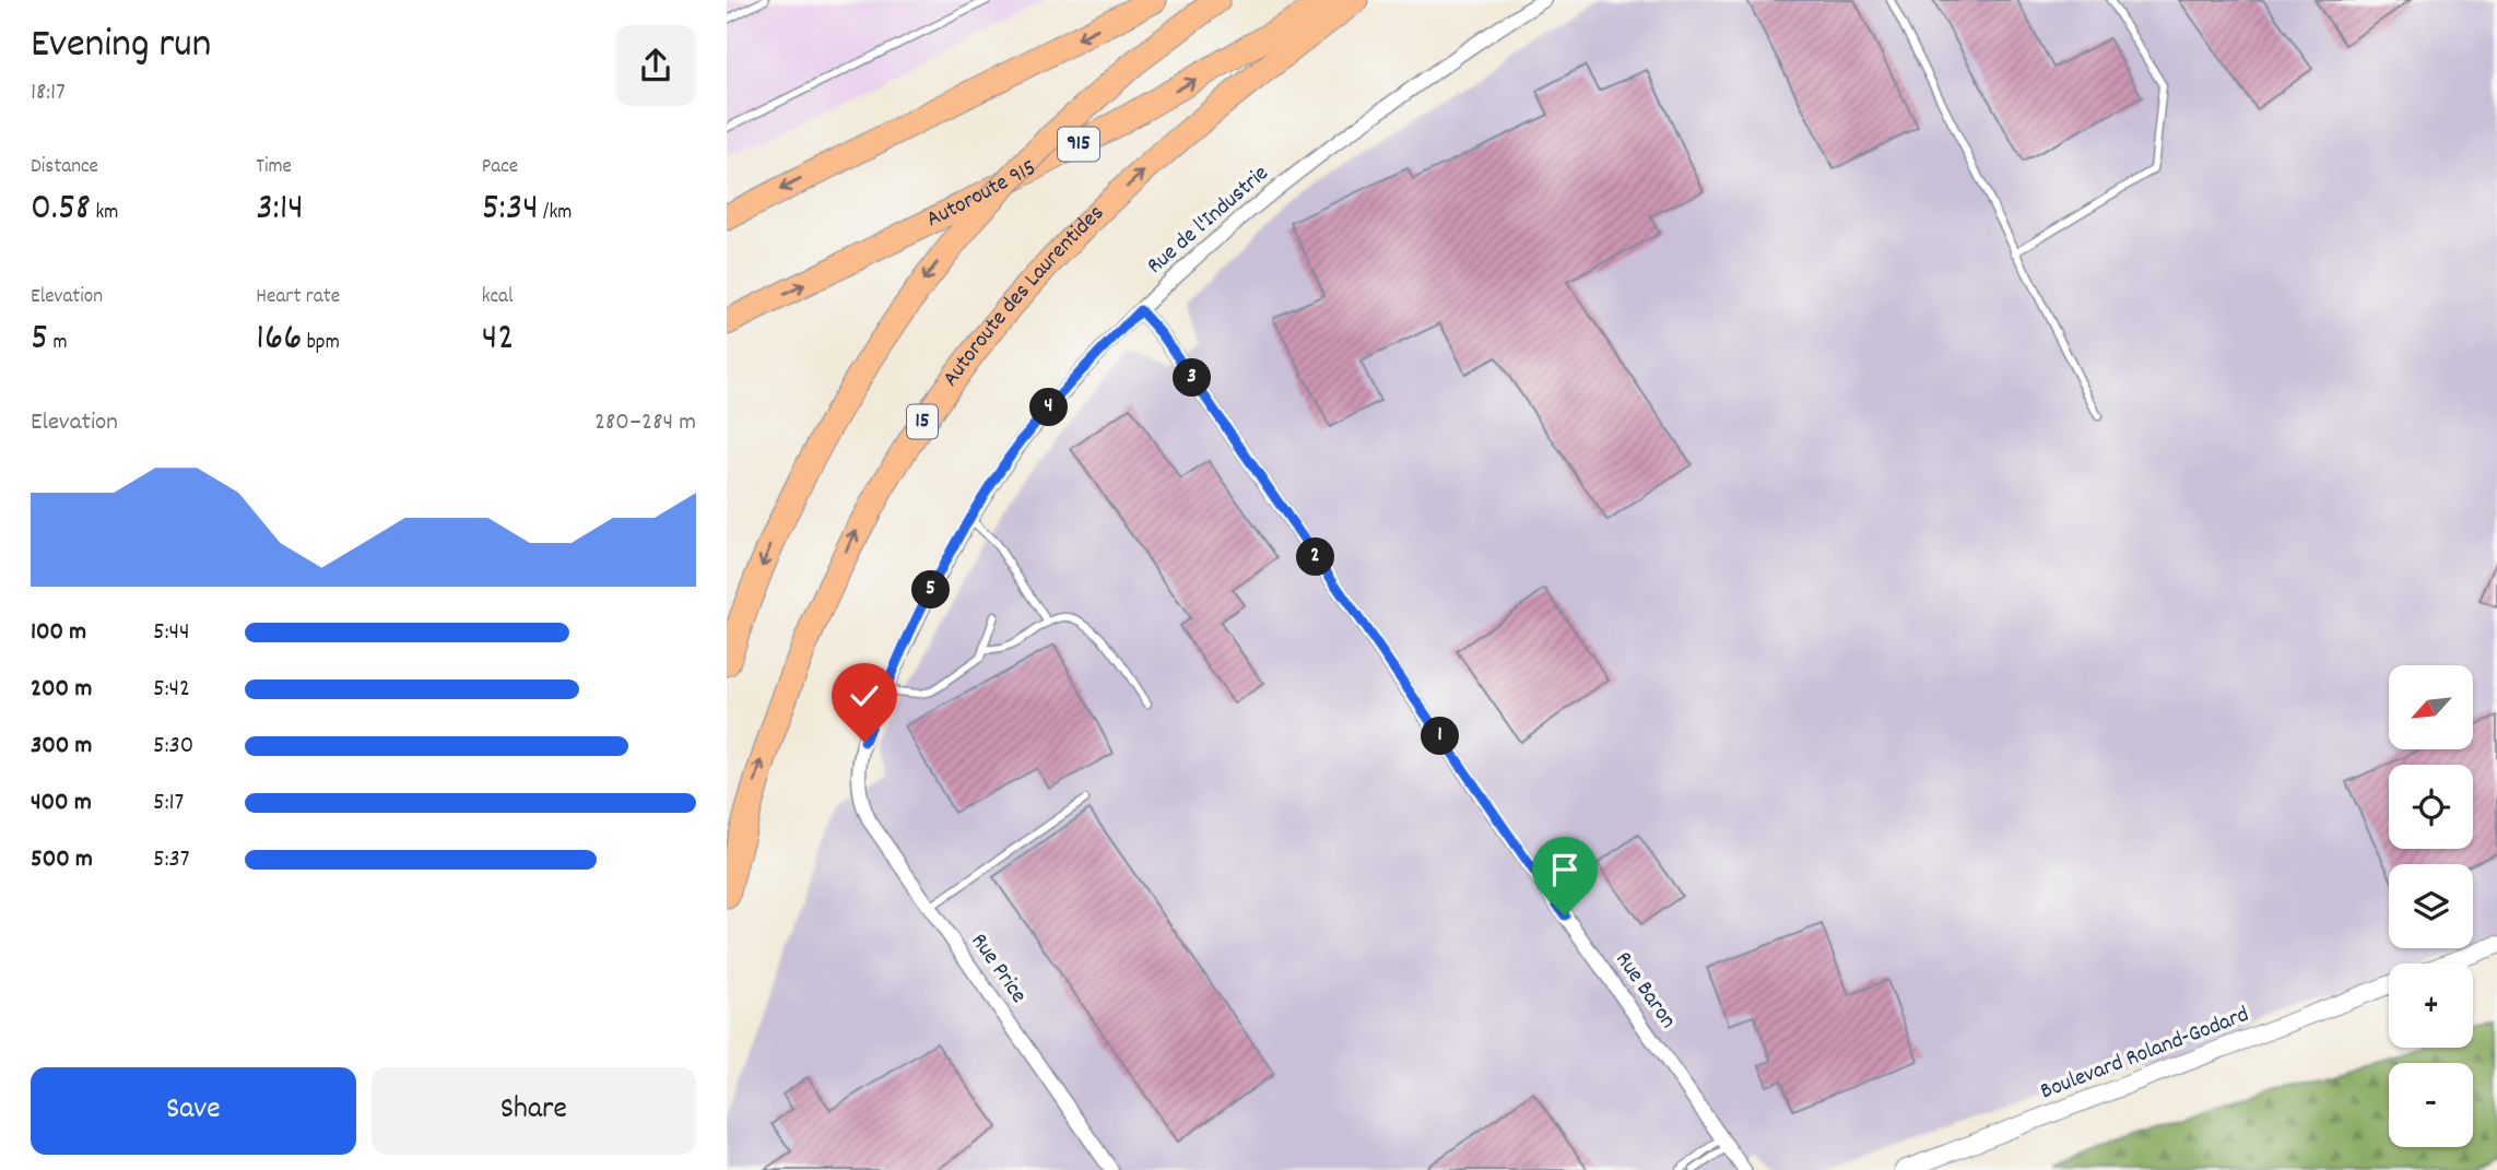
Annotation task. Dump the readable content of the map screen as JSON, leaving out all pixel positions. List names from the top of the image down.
{
  "streets": {
    "highway": [
      "915",
      "Autoroute 915",
      "Autoroute des Laurentides",
      "15"
    ],
    "street": [
      "Rue de l'Industrie",
      "Rue Price",
      "Rue Baron",
      "Boulevard Roland-Godard"
    ]
  },
  "crossings": [
    ["Rue de l'Industrie", "Rue Price"],
    ["Rue de l'Industrie", "Rue Baron"]
  ],
  "north": "bottom left",
  "page": {
    "heading": ["Evening run", "18:17"],
    "stats": [
      ["Distance", "0.58 km"],
      ["Time", "3:14"],
      ["Pace", "5:34 /km"],
      ["Elevation", "5 m"],
      ["Heart rate", "166 bpm"],
      ["kcal", "42"]
    ],
    "pins": [
      "3",
      "4",
      "2",
      "5",
      "1"
    ],
    "chart": ["Elevation", "280–284 m"],
    "list": [
      {
        "name": "100 m",
        "note": "5:44"
      },
      {
        "name": "200 m",
        "note": "5:42"
      },
      {
        "name": "300 m",
        "note": "5:30"
      },
      {
        "name": "400 m",
        "note": "5:17"
      },
      {
        "name": "500 m",
        "note": "5:37"
      }
    ],
    "map_buttons": ["+", "−"],
    "buttons": ["Save", "Share"]
  }
}
